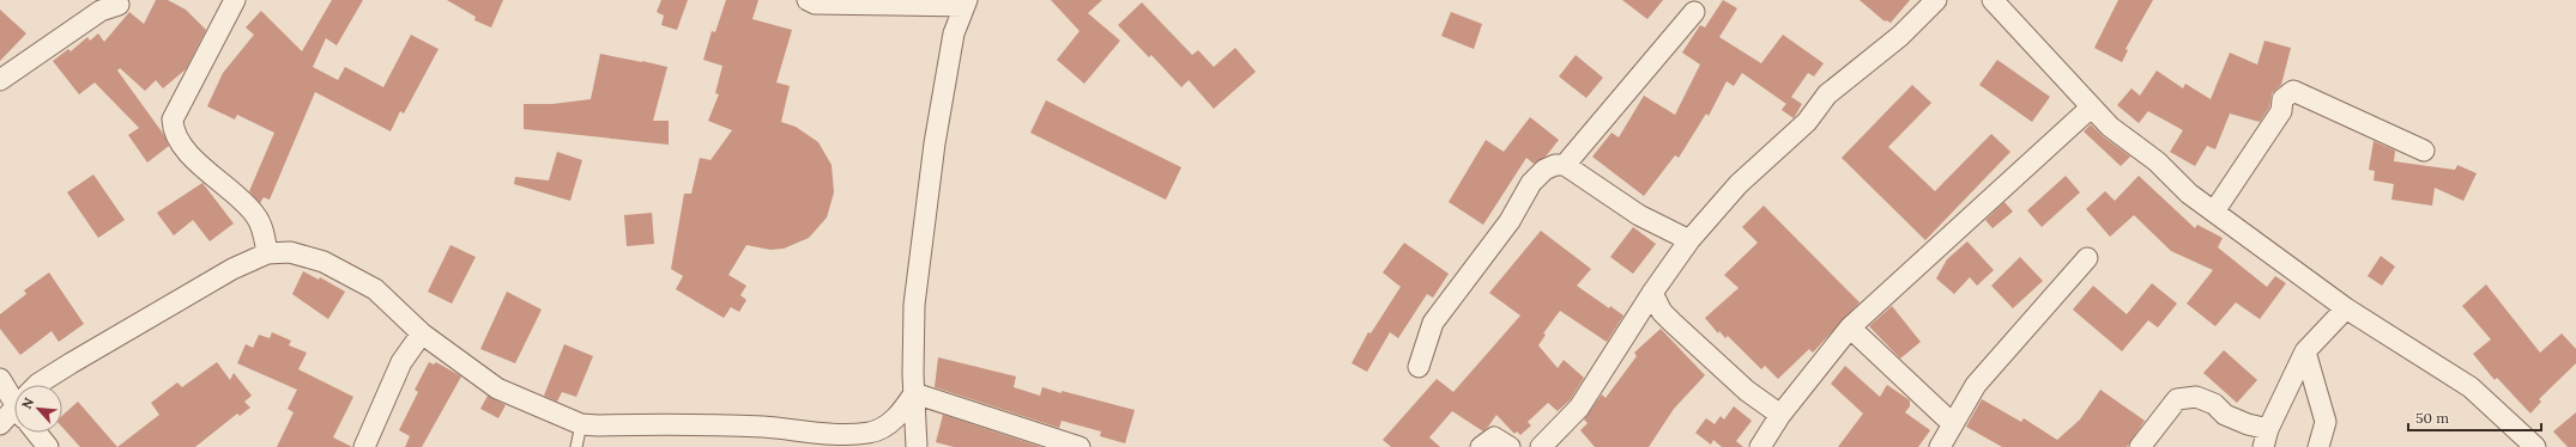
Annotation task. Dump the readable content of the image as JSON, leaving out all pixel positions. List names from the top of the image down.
{
  "scale_bar": "50 m",
  "north": "top left"
}
